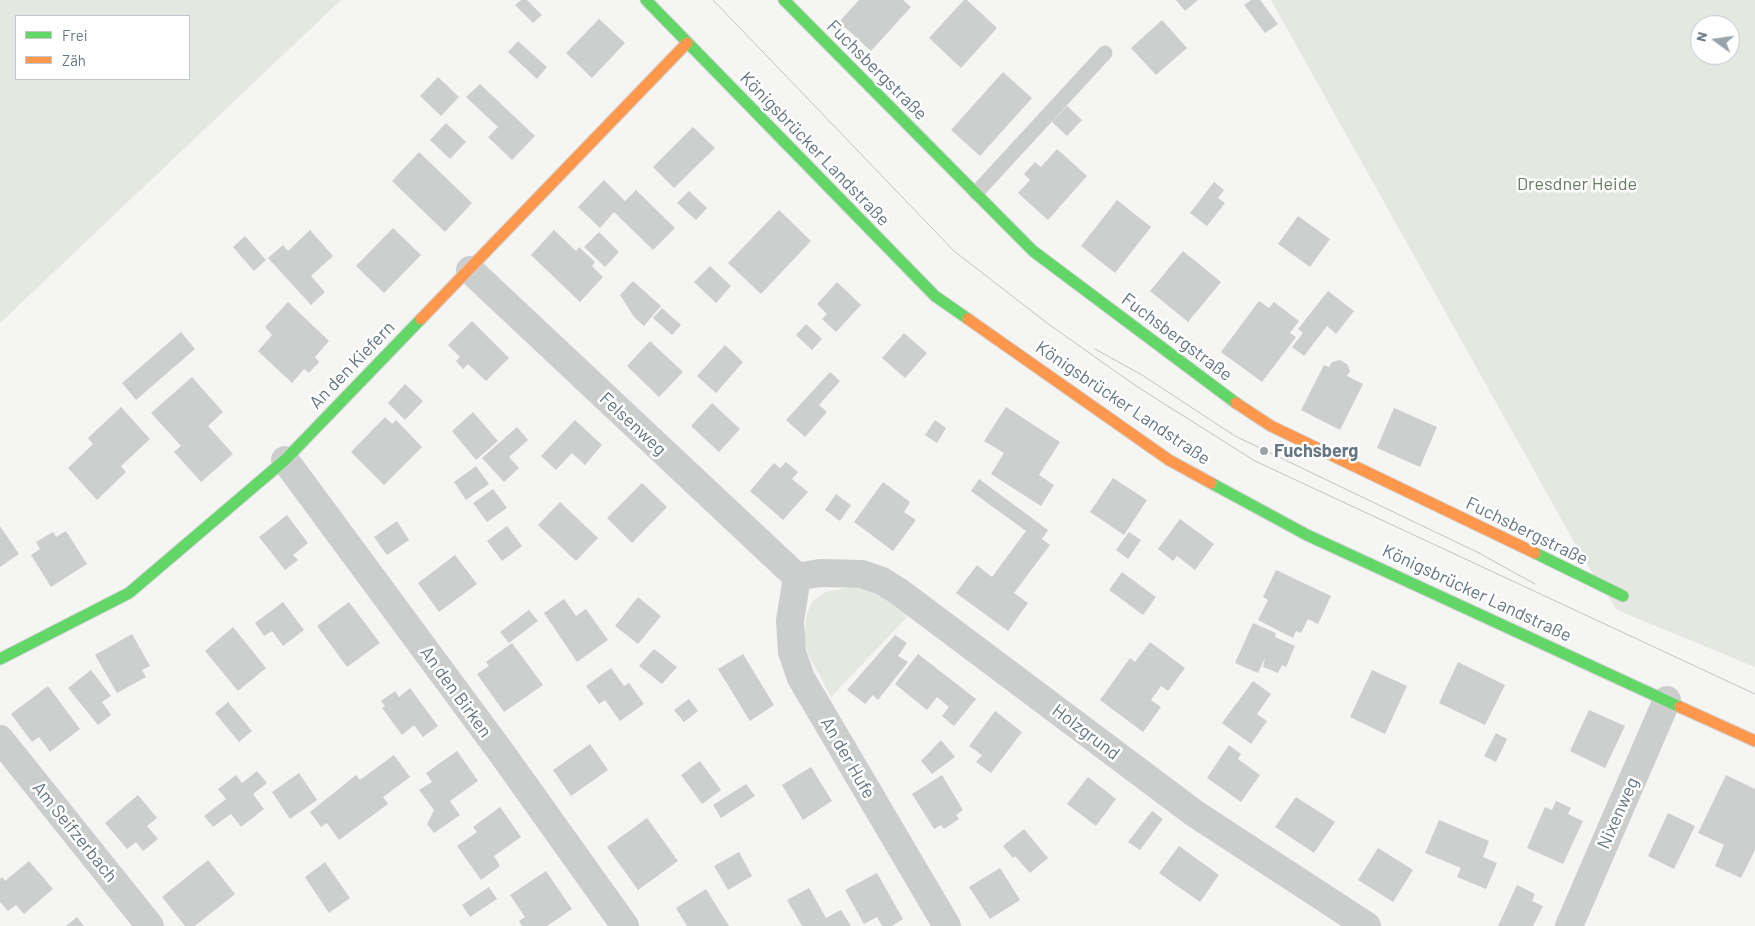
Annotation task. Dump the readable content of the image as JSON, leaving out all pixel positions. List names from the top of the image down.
{
  "streets": {
    "street": [
      "Fuchsbergstraße",
      "Königsbrücker Landstraße",
      "An den Kiefern",
      "Felsenweg",
      "An den Birken",
      "Holzgrund",
      "An der Hufe",
      "Nixenweg",
      "Am Seifzerbach"
    ]
  },
  "crossings": [
    ["Königsbrücker Landstraße", "An den Kiefern"],
    ["Königsbrücker Landstraße", "Nixenweg"],
    ["An den Kiefern", "Felsenweg"],
    ["An den Kiefern", "An den Birken"],
    ["Felsenweg", "Holzgrund"],
    ["Felsenweg", "An der Hufe"],
    ["Holzgrund", "An der Hufe"]
  ],
  "parks": ["Dresdner Heide"],
  "places": ["Fuchsberg"],
  "legend": ["Frei", "Zäh"],
  "north": "left"
}
